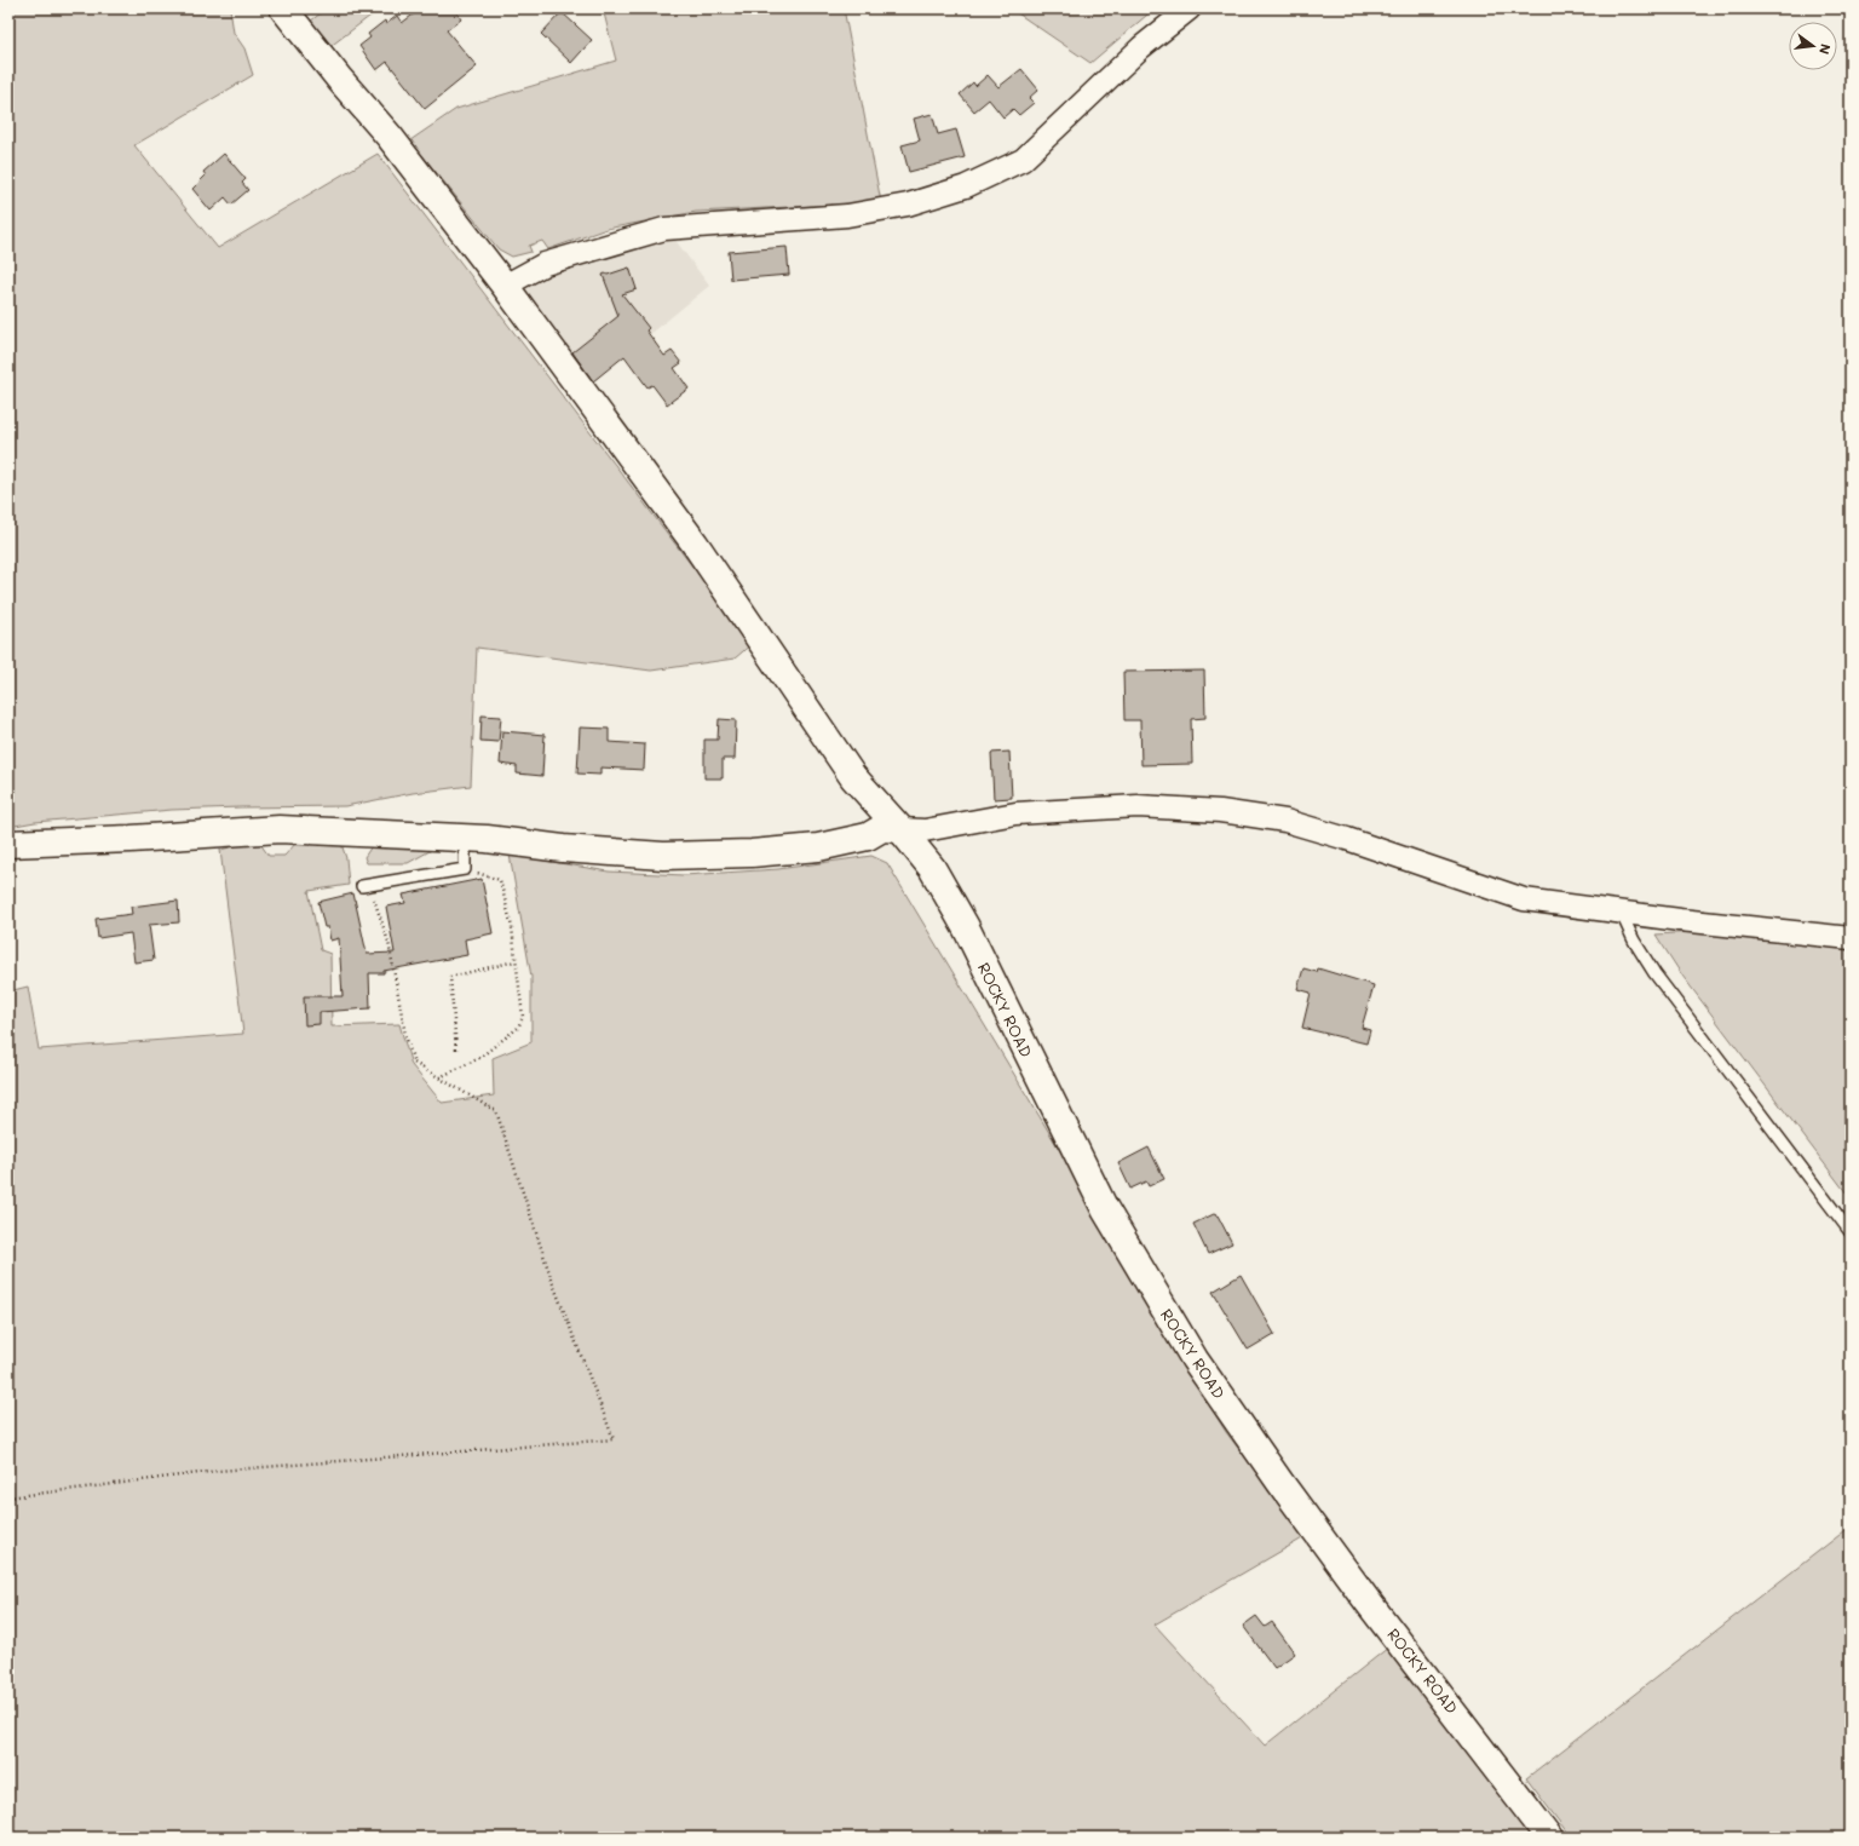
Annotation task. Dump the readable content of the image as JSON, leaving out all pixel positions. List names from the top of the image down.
{
  "streets": {
    "street": ["ROCKY ROAD"]
  },
  "north": "right"
}
